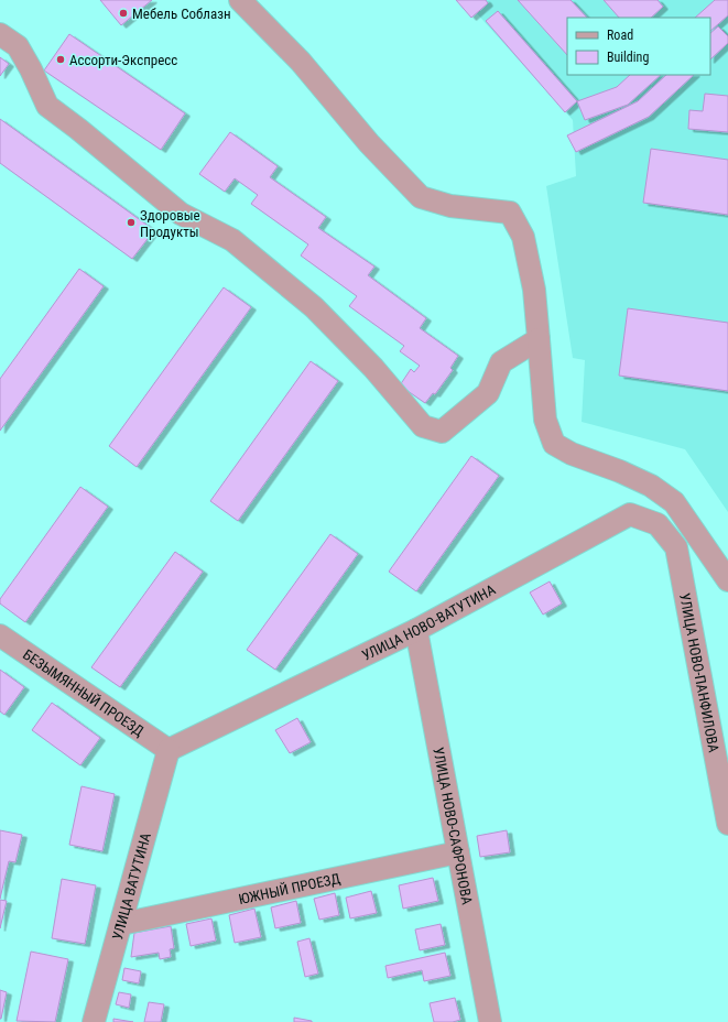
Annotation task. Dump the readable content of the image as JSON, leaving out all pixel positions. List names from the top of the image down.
{
  "streets": {
    "street": [
      "УЛИЦА НОВО-ВАТУТИНА",
      "УЛИЦА НОВО-ПАНФИЛОВА",
      "БЕЗЫМЯННЫЙ ПРОЕЗД",
      "УЛИЦА НОВО-САФРОНОВА",
      "УЛИЦА ВАТУТИНА",
      "ЮЖНЫЙ ПРОЕЗД"
    ]
  },
  "crossings": [
    ["УЛИЦА НОВО-ВАТУТИНА", "УЛИЦА НОВО-ПАНФИЛОВА"],
    ["УЛИЦА НОВО-ВАТУТИНА", "БЕЗЫМЯННЫЙ ПРОЕЗД"],
    ["УЛИЦА НОВО-ВАТУТИНА", "УЛИЦА НОВО-САФРОНОВА"],
    ["УЛИЦА НОВО-ВАТУТИНА", "УЛИЦА ВАТУТИНА"],
    ["БЕЗЫМЯННЫЙ ПРОЕЗД", "УЛИЦА ВАТУТИНА"],
    ["УЛИЦА НОВО-САФРОНОВА", "ЮЖНЫЙ ПРОЕЗД"],
    ["УЛИЦА ВАТУТИНА", "ЮЖНЫЙ ПРОЕЗД"]
  ],
  "places": ["Мебель Соблазн", "Ассорти-Экспресс", "Здоровые Продукты"],
  "legend": ["Road", "Building"]
}
